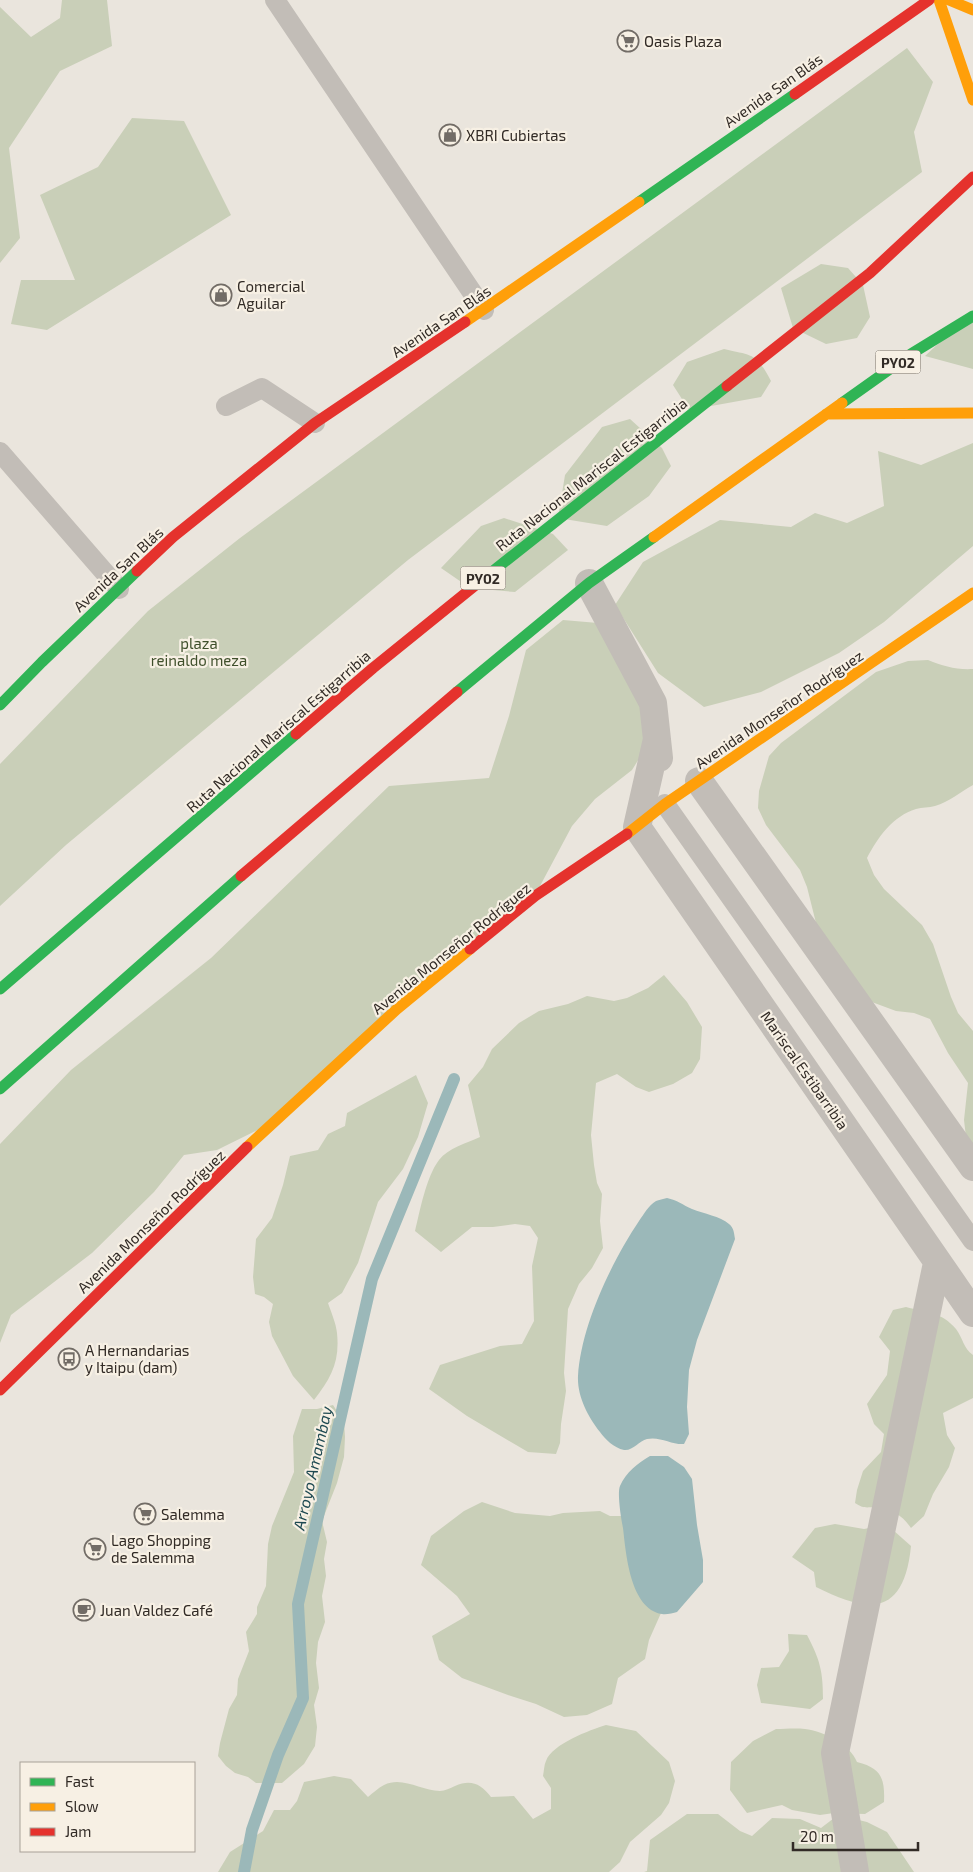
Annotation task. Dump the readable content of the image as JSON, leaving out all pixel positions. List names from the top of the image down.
{
  "streets": {
    "main road": [
      "Avenida San Blás",
      "PY02",
      "Ruta Nacional Mariscal Estigarribia",
      "Avenida Monseñor Rodríguez"
    ],
    "street": ["Mariscal Estibarribia"]
  },
  "crossings": [
    ["PY02", "Ruta Nacional Mariscal Estigarribia"],
    ["Avenida Monseñor Rodríguez", "Mariscal Estibarribia"]
  ],
  "water": ["Arroyo Amambay"],
  "parks": ["plaza reinaldo meza"],
  "places": {
    "supermarket": ["Oasis Plaza", "Salemma", "Lago Shopping de Salemma"],
    "shop": ["XBRI Cubiertas", "Comercial Aguilar"],
    "bus stop": ["A Hernandarias y Itaipu (dam)"],
    "cafe": ["Juan Valdez Café"]
  },
  "legend": ["Fast", "Slow", "Jam"],
  "scale_bar": "20 m"
}
